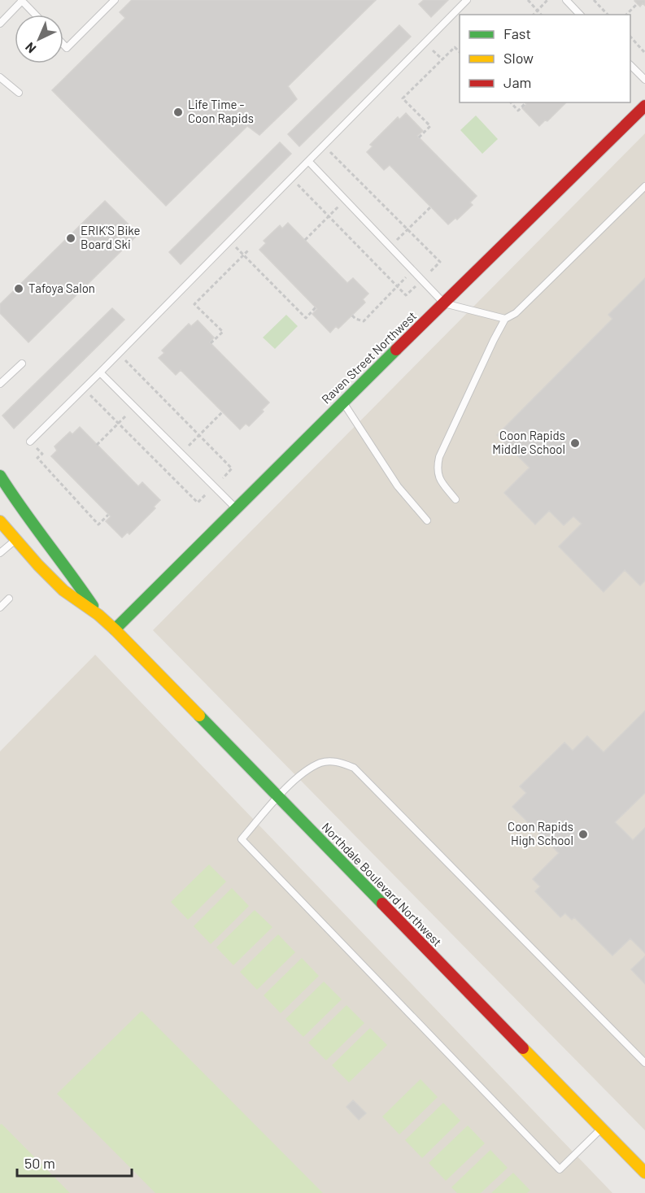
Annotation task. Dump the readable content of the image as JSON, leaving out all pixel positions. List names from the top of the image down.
{
  "streets": {
    "street": ["Raven Street Northwest", "Northdale Boulevard Northwest"]
  },
  "crossings": [
    ["Raven Street Northwest", "Northdale Boulevard Northwest"]
  ],
  "places": [
    "Life Time - Coon Rapids",
    "ERIK'S Bike Board Ski",
    "Tafoya Salon",
    "Coon Rapids Middle School",
    "Coon Rapids High School"
  ],
  "legend": ["Fast", "Slow", "Jam"],
  "scale_bar": "50 m",
  "north": "bottom left"
}
